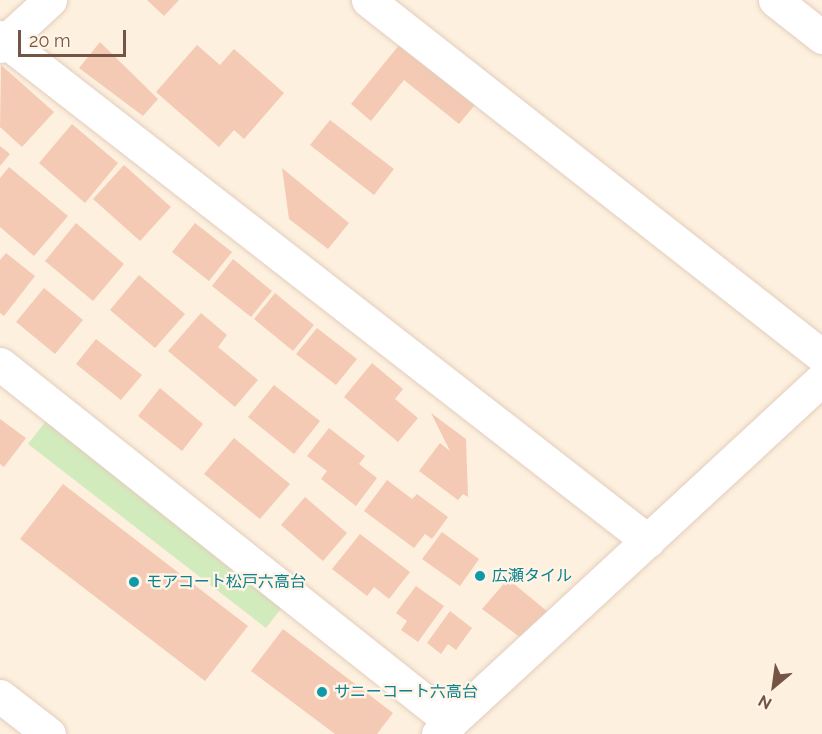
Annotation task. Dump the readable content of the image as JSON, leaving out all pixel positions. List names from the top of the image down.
{
  "places": ["広瀬タイル", "モアコート松戸六高台", "サニーコート六高台"],
  "scale_bar": "20 m",
  "north": "bottom left"
}
